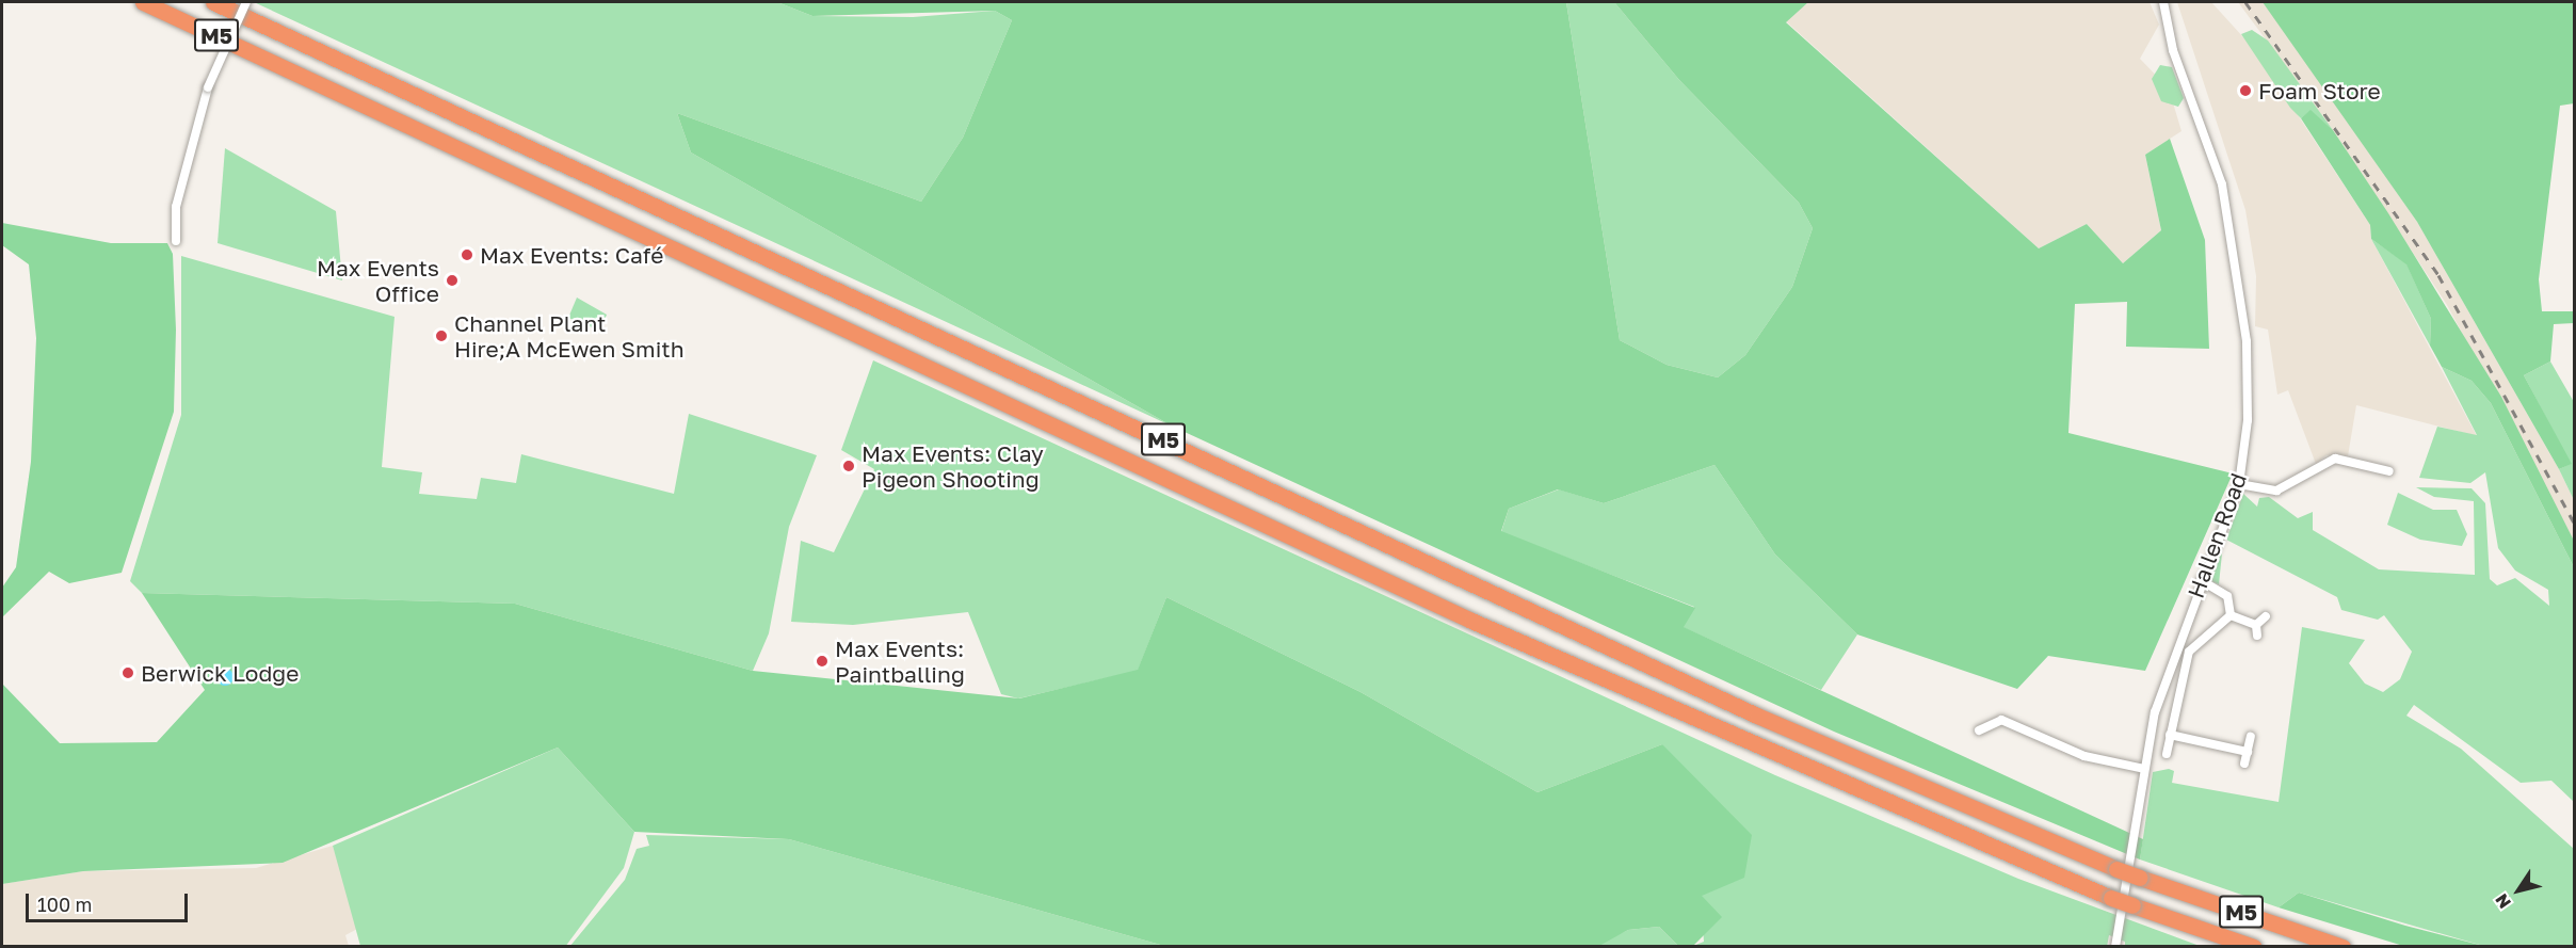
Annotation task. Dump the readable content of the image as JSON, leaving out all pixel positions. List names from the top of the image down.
{
  "streets": {
    "highway": ["M5"],
    "street": ["Hallen Road"]
  },
  "places": [
    "Foam Store",
    "Max Events: Café",
    "Max Events Office",
    "Channel Plant Hire;A McEwen Smith",
    "Max Events: Clay Pigeon Shooting",
    "Max Events: Paintballing",
    "Berwick Lodge"
  ],
  "scale_bar": "100 m",
  "north": "bottom left"
}
